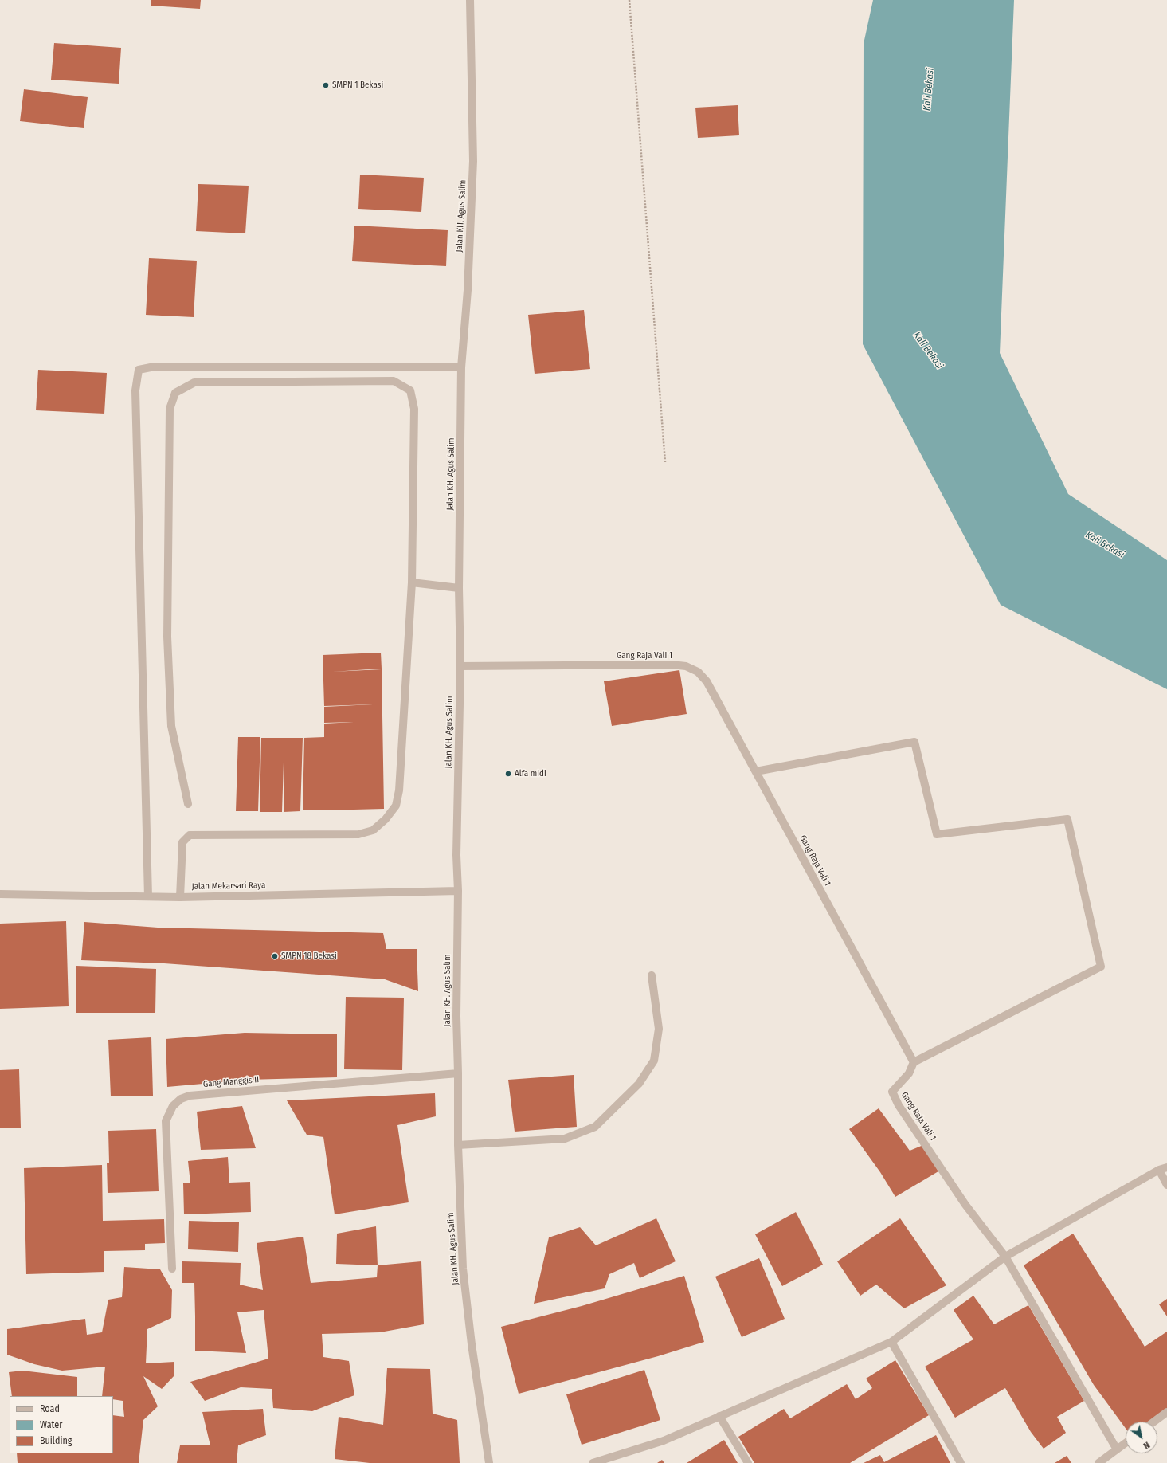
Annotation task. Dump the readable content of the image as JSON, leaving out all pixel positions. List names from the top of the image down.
{
  "streets": {
    "street": [
      "Jalan KH. Agus Salim",
      "Gang Raja Vali 1",
      "Jalan Mekarsari Raya",
      "Gang Manggis II"
    ]
  },
  "crossings": [
    ["Jalan KH. Agus Salim", "Gang Raja Vali 1"],
    ["Jalan KH. Agus Salim", "Jalan Mekarsari Raya"],
    ["Jalan KH. Agus Salim", "Gang Manggis II"]
  ],
  "water": ["Kali Bekasi"],
  "places": ["SMPN 1 Bekasi", "Alfa midi", "SMPN 18 Bekasi"],
  "legend": ["Road", "Water", "Building"],
  "north": "bottom right"
}
